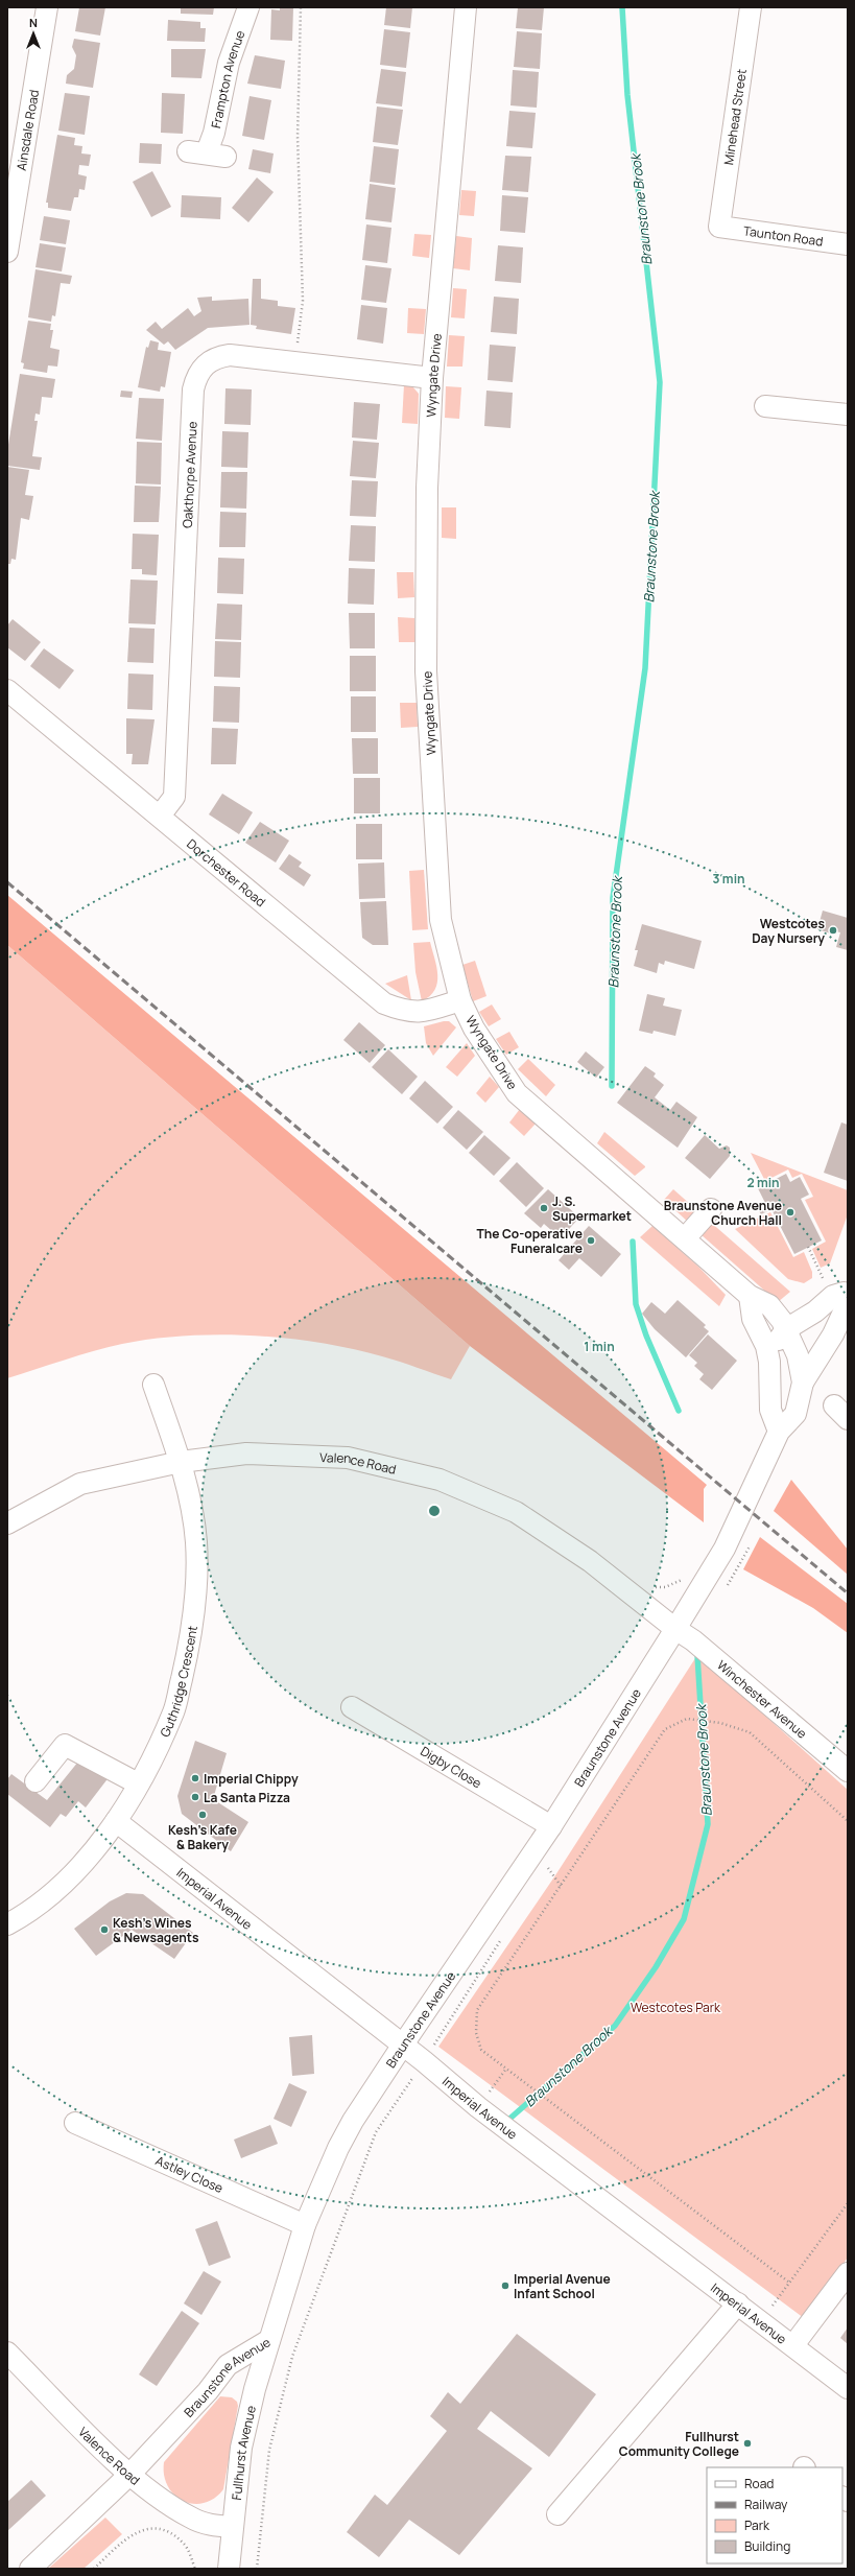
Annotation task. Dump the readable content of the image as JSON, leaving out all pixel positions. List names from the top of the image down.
{
  "streets": {
    "street": [
      "Frampton Avenue",
      "Minehead Street",
      "Ainsdale Road",
      "Taunton Road",
      "Wyngate Drive",
      "Oakthorpe Avenue",
      "Dorchester Road",
      "Valence Road",
      "Guthridge Crescent",
      "Winchester Avenue",
      "Braunstone Avenue",
      "Digby Close",
      "Imperial Avenue",
      "Astley Close",
      "Fullhurst Avenue"
    ]
  },
  "crossings": [
    ["Minehead Street", "Taunton Road"],
    ["Wyngate Drive", "Oakthorpe Avenue"],
    ["Wyngate Drive", "Dorchester Road"],
    ["Wyngate Drive", "Braunstone Avenue"],
    ["Oakthorpe Avenue", "Dorchester Road"],
    ["Valence Road", "Guthridge Crescent"],
    ["Valence Road", "Winchester Avenue"],
    ["Valence Road", "Braunstone Avenue"],
    ["Valence Road", "Fullhurst Avenue"],
    ["Guthridge Crescent", "Imperial Avenue"],
    ["Winchester Avenue", "Braunstone Avenue"],
    ["Braunstone Avenue", "Digby Close"],
    ["Braunstone Avenue", "Imperial Avenue"],
    ["Braunstone Avenue", "Astley Close"],
    ["Braunstone Avenue", "Fullhurst Avenue"]
  ],
  "water": ["Braunstone Brook"],
  "parks": ["Westcotes Park"],
  "places": [
    "Westcotes Day Nursery",
    "J. S. Supermarket",
    "Braunstone Avenue Church Hall",
    "The Co-operative Funeralcare",
    "Imperial Chippy",
    "La Santa Pizza",
    "Kesh's Kafe & Bakery",
    "Kesh's Wines & Newsagents",
    "Imperial Avenue Infant School",
    "Fullhurst Community College"
  ],
  "legend": [
    "Road",
    "Railway",
    "Park",
    "Building"
  ],
  "north": "top",
  "rings": ["3 min", "2 min", "1 min"]
}
